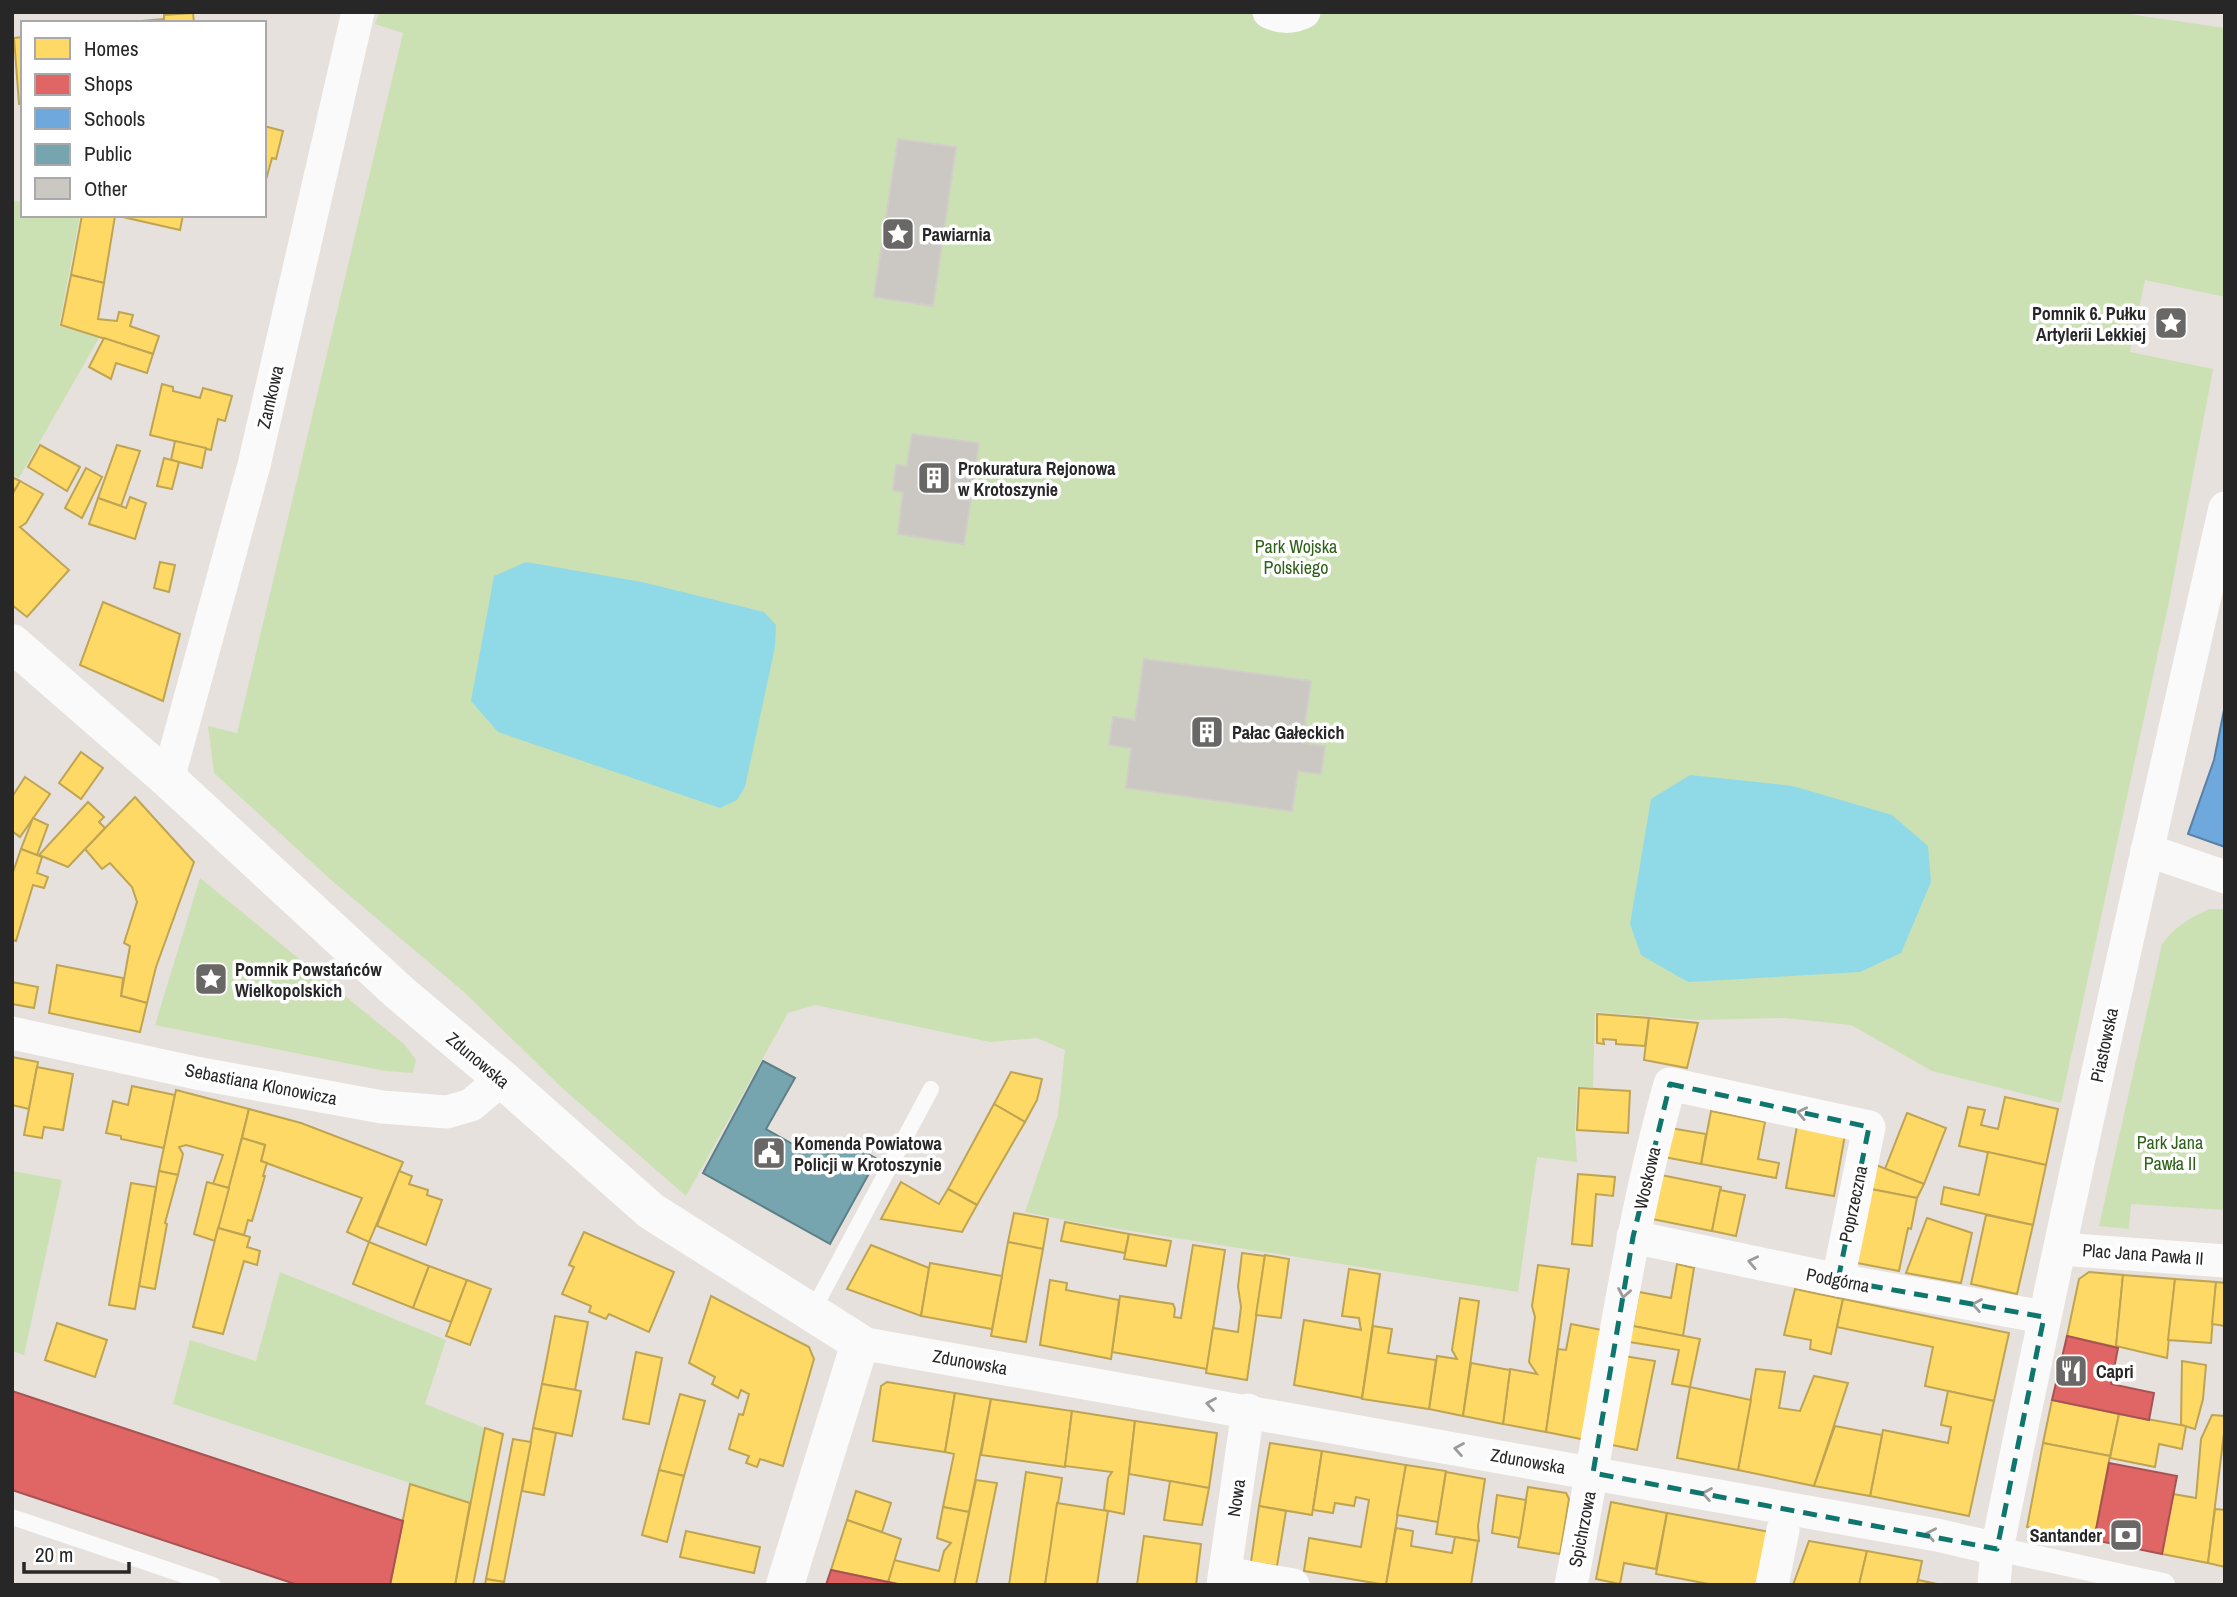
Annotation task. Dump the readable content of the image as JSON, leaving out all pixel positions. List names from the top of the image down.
{
  "streets": {
    "street": [
      "Zamkowa",
      "Piastowska",
      "Zdunowska",
      "Sebastiana Klonowicza",
      "Woskowa",
      "Poprzeczna",
      "Plac Jana Pawła II",
      "Podgórna",
      "Nowa",
      "Spichrzowa"
    ]
  },
  "crossings": [
    ["Zamkowa", "Zdunowska"],
    ["Piastowska", "Zdunowska"],
    ["Piastowska", "Plac Jana Pawła II"],
    ["Piastowska", "Podgórna"],
    ["Zdunowska", "Sebastiana Klonowicza"],
    ["Zdunowska", "Woskowa"],
    ["Zdunowska", "Nowa"],
    ["Zdunowska", "Spichrzowa"],
    ["Woskowa", "Poprzeczna"],
    ["Woskowa", "Podgórna"],
    ["Woskowa", "Spichrzowa"],
    ["Poprzeczna", "Podgórna"]
  ],
  "one_way": ["Zdunowska", "Podgórna"],
  "parks": ["Park Wojska Polskiego", "Park Jana Pawła II"],
  "places": {
    "place": ["Pawiarnia", "Pomnik 6. Pułku Artylerii Lekkiej", "Pomnik Powstańców Wielkopolskich"],
    "building": ["Prokuratura Rejonowa w Krotoszynie", "Pałac Gałeckich"],
    "public building": ["Komenda Powiatowa Policji w Krotoszynie"],
    "restaurant": ["Capri"],
    "bank": ["Santander"]
  },
  "legend": [
    "Homes",
    "Shops",
    "Schools",
    "Public",
    "Other"
  ],
  "scale_bar": "20 m"
}
